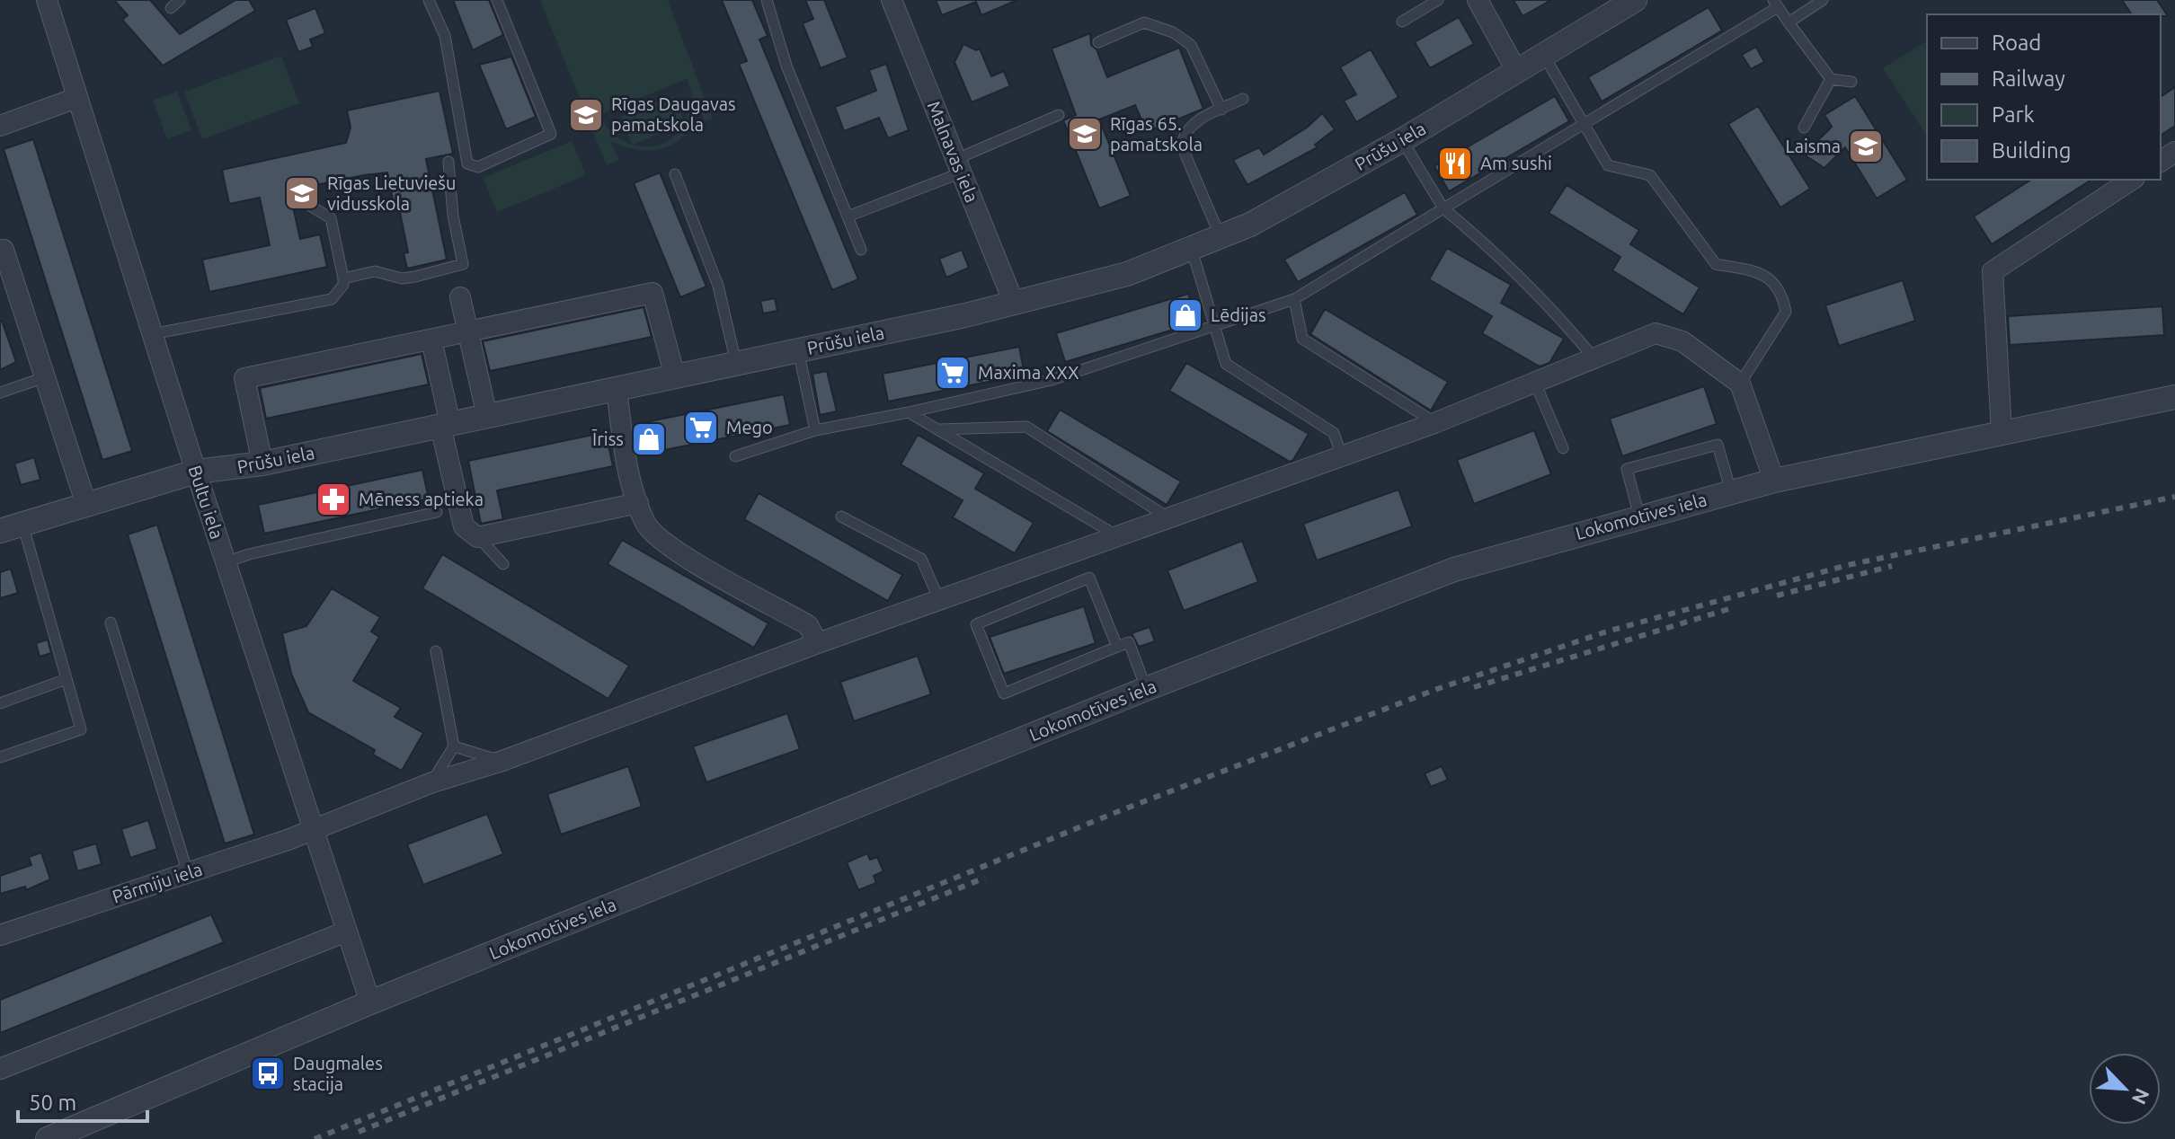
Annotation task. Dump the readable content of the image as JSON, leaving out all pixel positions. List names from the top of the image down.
{
  "streets": {
    "street": [
      "Prūšu iela",
      "Malnavas iela",
      "Bultu iela",
      "Lokomotīves iela",
      "Pārmiju iela"
    ]
  },
  "crossings": [
    ["Prūšu iela", "Malnavas iela"],
    ["Prūšu iela", "Bultu iela"],
    ["Bultu iela", "Lokomotīves iela"],
    ["Bultu iela", "Pārmiju iela"]
  ],
  "places": {
    "school or university": [
      "Rīgas Daugavas pamatskola",
      "Rīgas 65. pamatskola",
      "Laisma",
      "Rīgas Lietuviešu vidusskola"
    ],
    "restaurant": ["Am sushi"],
    "shop": ["Lēdijas", "Īriss"],
    "supermarket": ["Maxima XXX", "Mego"],
    "pharmacy": ["Mēness aptieka"],
    "bus stop": ["Daugmales stacija"]
  },
  "legend": [
    "Road",
    "Railway",
    "Park",
    "Building"
  ],
  "scale_bar": "50 m",
  "north": "bottom right"
}
